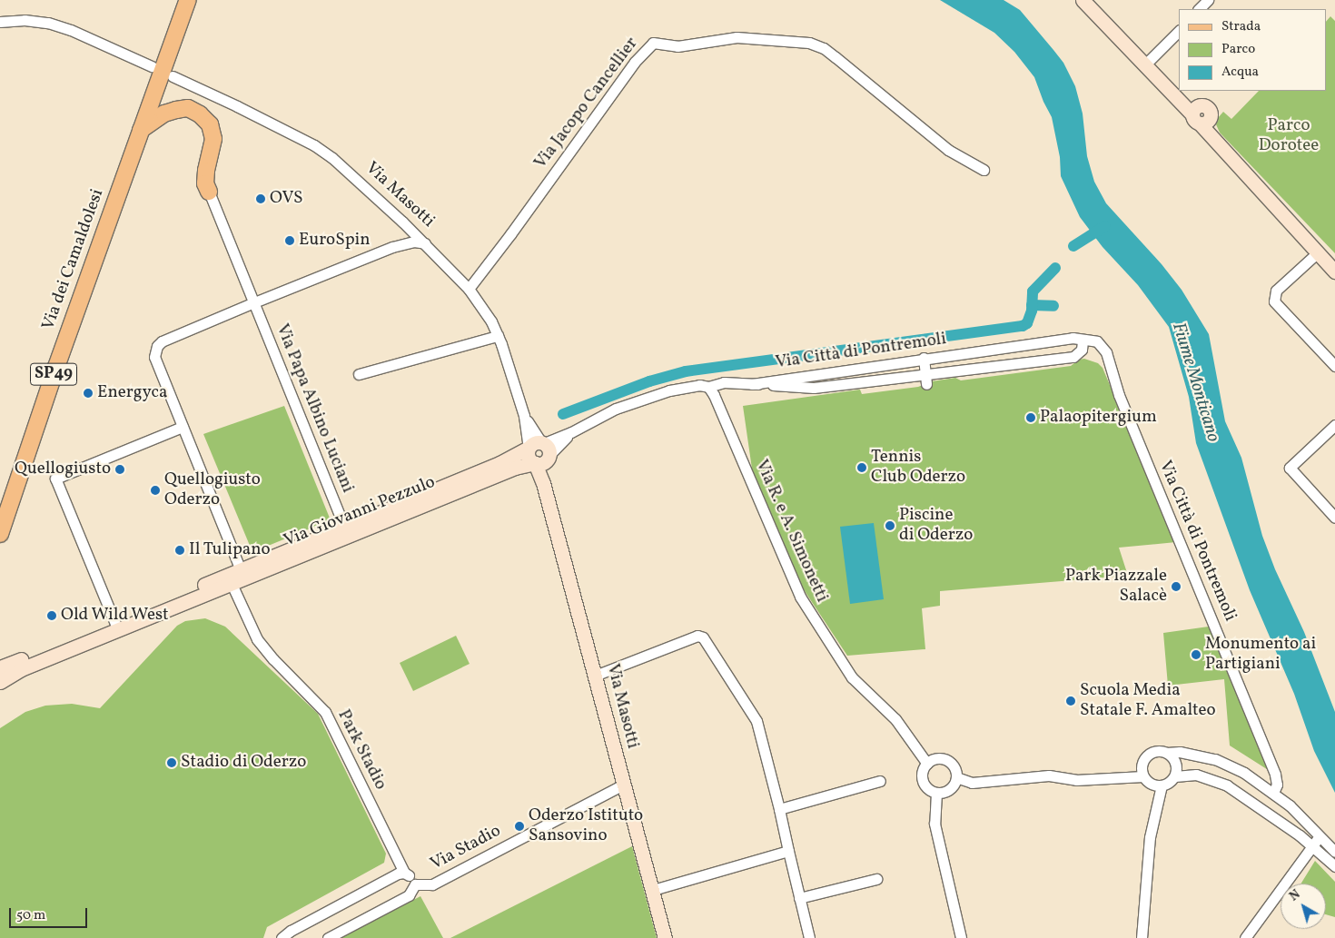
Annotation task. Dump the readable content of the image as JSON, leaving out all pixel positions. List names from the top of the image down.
{
  "streets": {
    "main road": ["Via dei Camaldolesi", "SP49"],
    "street": [
      "Via Jacopo Cancellier",
      "Via Masotti",
      "Via Città di Pontremoli",
      "Via Papa Albino Luciani",
      "Via Giovanni Pezzulo",
      "Via R. e A. Simonetti",
      "Park Stadio",
      "Via Stadio"
    ]
  },
  "crossings": [
    ["Via Jacopo Cancellier", "Via Masotti"],
    ["Via Masotti", "Via Città di Pontremoli"],
    ["Via Masotti", "Via Giovanni Pezzulo"],
    ["Via Masotti", "Via Stadio"],
    ["Via Città di Pontremoli", "Via Giovanni Pezzulo"],
    ["Via Città di Pontremoli", "Via R. e A. Simonetti"],
    ["Via Papa Albino Luciani", "Via Giovanni Pezzulo"],
    ["Via Giovanni Pezzulo", "Park Stadio"],
    ["Park Stadio", "Via Stadio"]
  ],
  "water": ["Fiume Monticano"],
  "parks": ["Parco Dorotee"],
  "places": [
    "OVS",
    "EuroSpin",
    "Energyca",
    "Palaopitergium",
    "Tennis Club Oderzo",
    "Quellogiusto",
    "Quellogiusto Oderzo",
    "Piscine di Oderzo",
    "Il Tulipano",
    "Park Piazzale Salacè",
    "Old Wild West",
    "Monumento ai Partigiani",
    "Scuola Media Statale F. Amalteo",
    "Stadio di Oderzo",
    "Oderzo Istituto Sansovino"
  ],
  "legend": ["Strada", "Parco", "Acqua"],
  "scale_bar": "50 m",
  "north": "top left"
}
